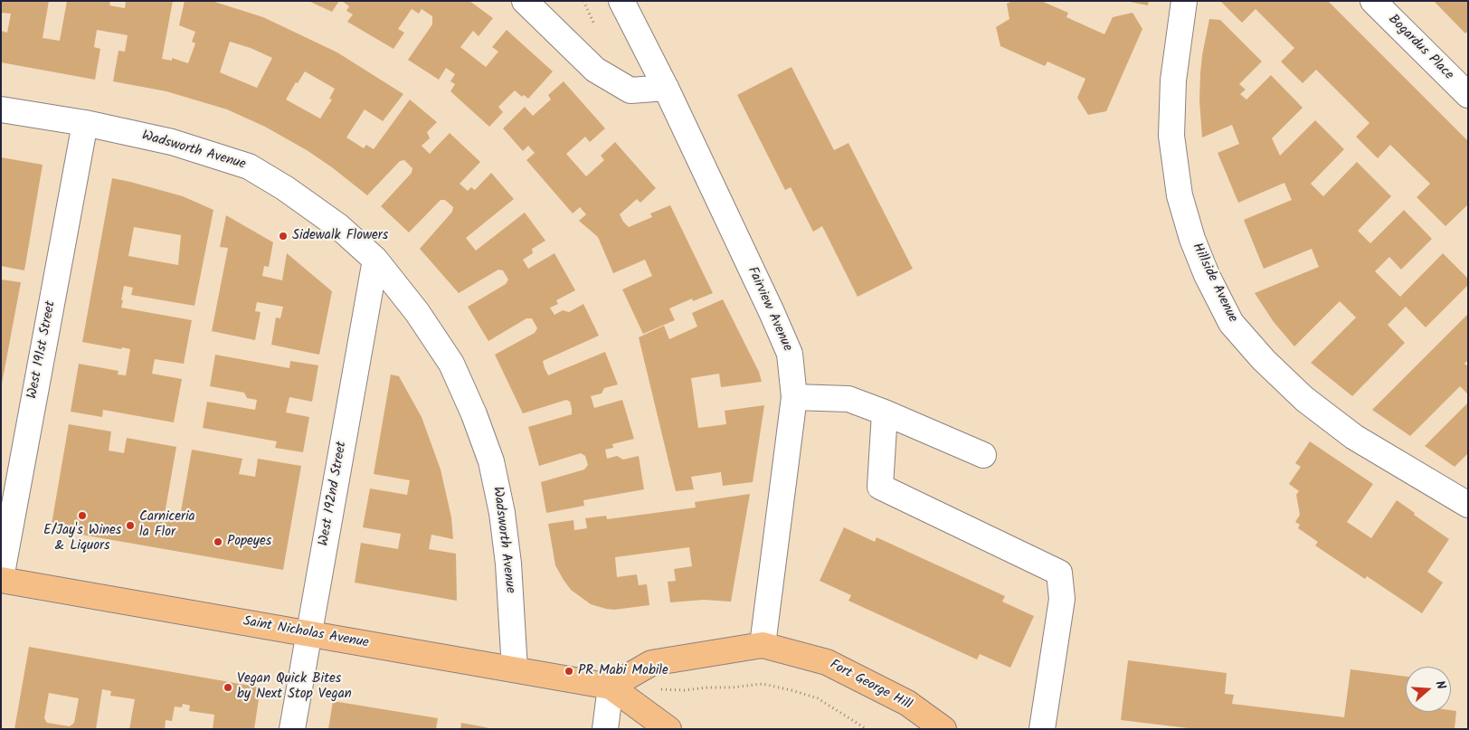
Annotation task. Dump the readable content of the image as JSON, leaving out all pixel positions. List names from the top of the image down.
{
  "streets": {
    "main road": ["Saint Nicholas Avenue", "Fort George Hill"],
    "street": [
      "Bogardus Place",
      "Wadsworth Avenue",
      "Hillside Avenue",
      "Fairview Avenue",
      "West 191st Street",
      "West 192nd Street"
    ]
  },
  "crossings": [
    ["Wadsworth Avenue", "West 191st Street"],
    ["Wadsworth Avenue", "West 192nd Street"],
    ["Wadsworth Avenue", "Saint Nicholas Avenue"],
    ["Fairview Avenue", "Fort George Hill"],
    ["West 191st Street", "Saint Nicholas Avenue"],
    ["West 192nd Street", "Saint Nicholas Avenue"],
    ["Saint Nicholas Avenue", "Fort George Hill"]
  ],
  "places": [
    "Sidewalk Flowers",
    "E/Jay's Wines & Liquors",
    "Carniceria la Flor",
    "Popeyes",
    "PR Mabi Mobile",
    "Vegan Quick Bites by Next Stop Vegan"
  ],
  "north": "right"
}
